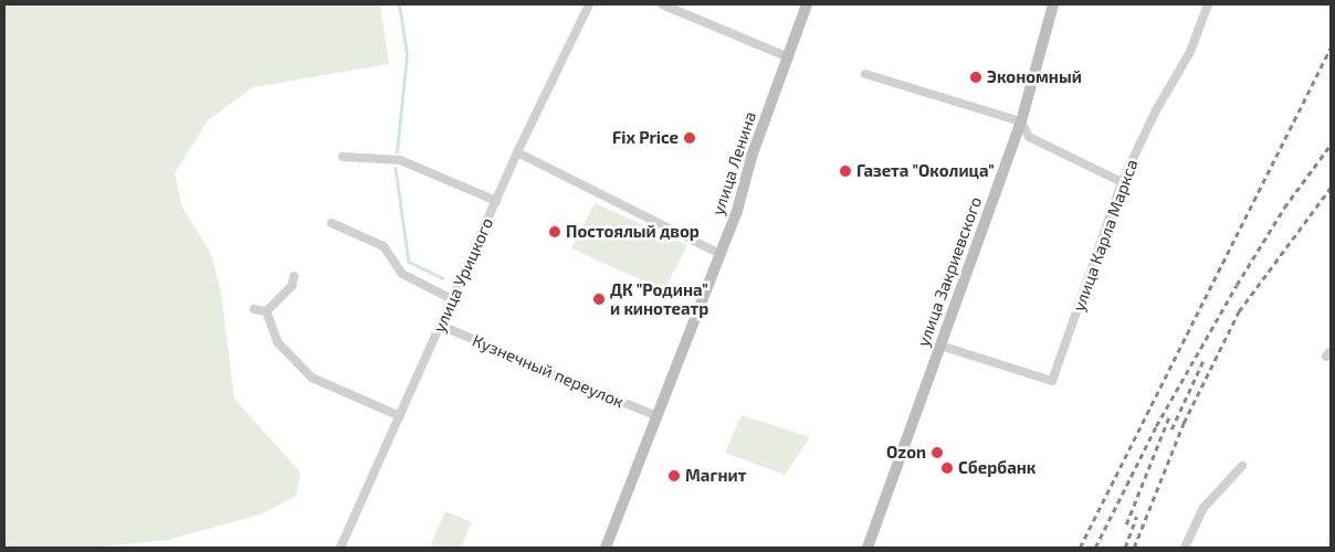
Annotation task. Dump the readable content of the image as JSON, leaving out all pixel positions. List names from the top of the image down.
{
  "streets": {
    "main road": ["улица Ленина", "улица Закриевского"],
    "street": ["улица Карла Маркса", "улица Урицкого", "Кузнечный переулок"]
  },
  "crossings": [
    ["улица Ленина", "Кузнечный переулок"],
    ["улица Карла Маркса", "улица Закриевского"],
    ["улица Урицкого", "Кузнечный переулок"]
  ],
  "places": [
    "Экономный",
    "Fix Price",
    "Газета \"Околица\"",
    "Постоялый двор",
    "ДК \"Родина\" и кинотеатр",
    "Ozon",
    "Сбербанк",
    "Магнит"
  ]
}
